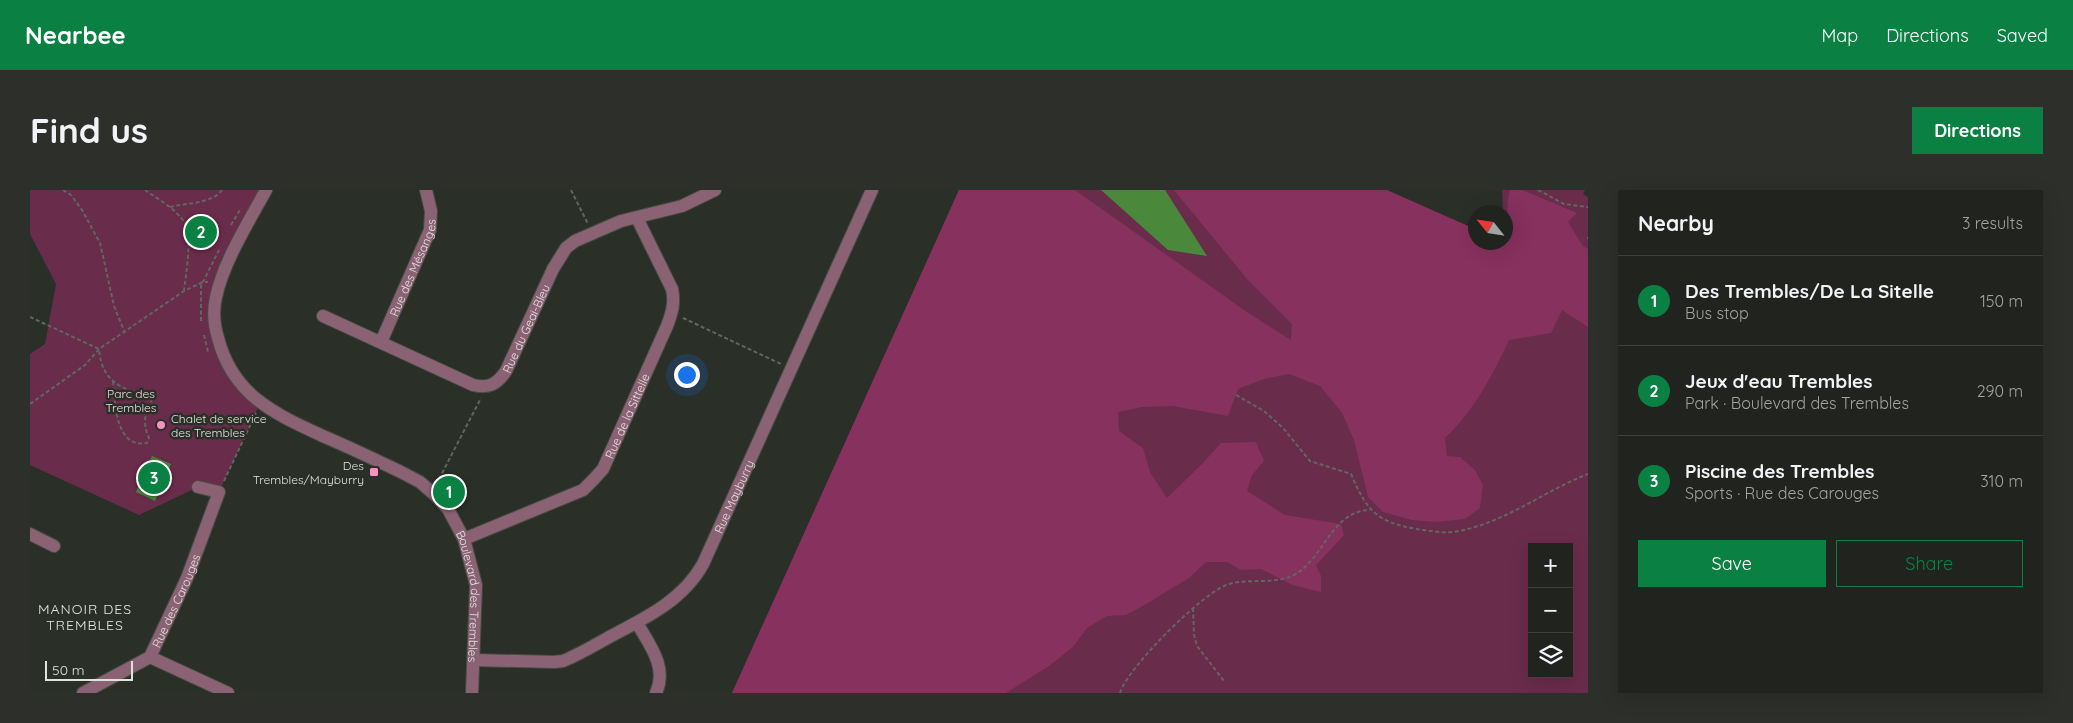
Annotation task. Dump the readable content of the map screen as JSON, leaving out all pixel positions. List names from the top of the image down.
{
  "streets": {
    "street": [
      "Rue des Mésanges",
      "Rue du Geai-Bleu",
      "Rue de la Sittelle",
      "Rue Mayburry",
      "Boulevard des Trembles",
      "Rue des Carouges"
    ]
  },
  "crossings": [
    ["Rue des Mésanges", "Rue du Geai-Bleu"],
    ["Rue du Geai-Bleu", "Rue de la Sittelle"],
    ["Rue de la Sittelle", "Boulevard des Trembles"],
    ["Rue Mayburry", "Boulevard des Trembles"]
  ],
  "districts": ["MANOIR DES TREMBLES"],
  "parks": ["Parc des Trembles"],
  "places": {
    "other": ["Chalet de service des Trembles"],
    "transit": ["Des Trembles/Mayburry"]
  },
  "scale_bar": "50 m",
  "north": "top left",
  "page": {
    "header": "Nearbee",
    "nav": ["Map", "Directions", "Saved"],
    "buttons": [
      "Directions",
      ["Save", "Share"]
    ],
    "title": "Find us",
    "heading": ["Nearby", "3 results"],
    "pins": ["2", "3", "1"],
    "list": [
      {
        "mark": "1",
        "name": "Des Trembles/De La Sitelle",
        "note": "Bus stop",
        "value": "150 m"
      },
      {
        "mark": "2",
        "name": "Jeux d'eau Trembles",
        "note": "Park · Boulevard des Trembles",
        "value": "290 m"
      },
      {
        "mark": "3",
        "name": "Piscine des Trembles",
        "note": "Sports · Rue des Carouges",
        "value": "310 m"
      }
    ],
    "map_buttons": ["+", "−"],
    "scale": "50 m"
  }
}
